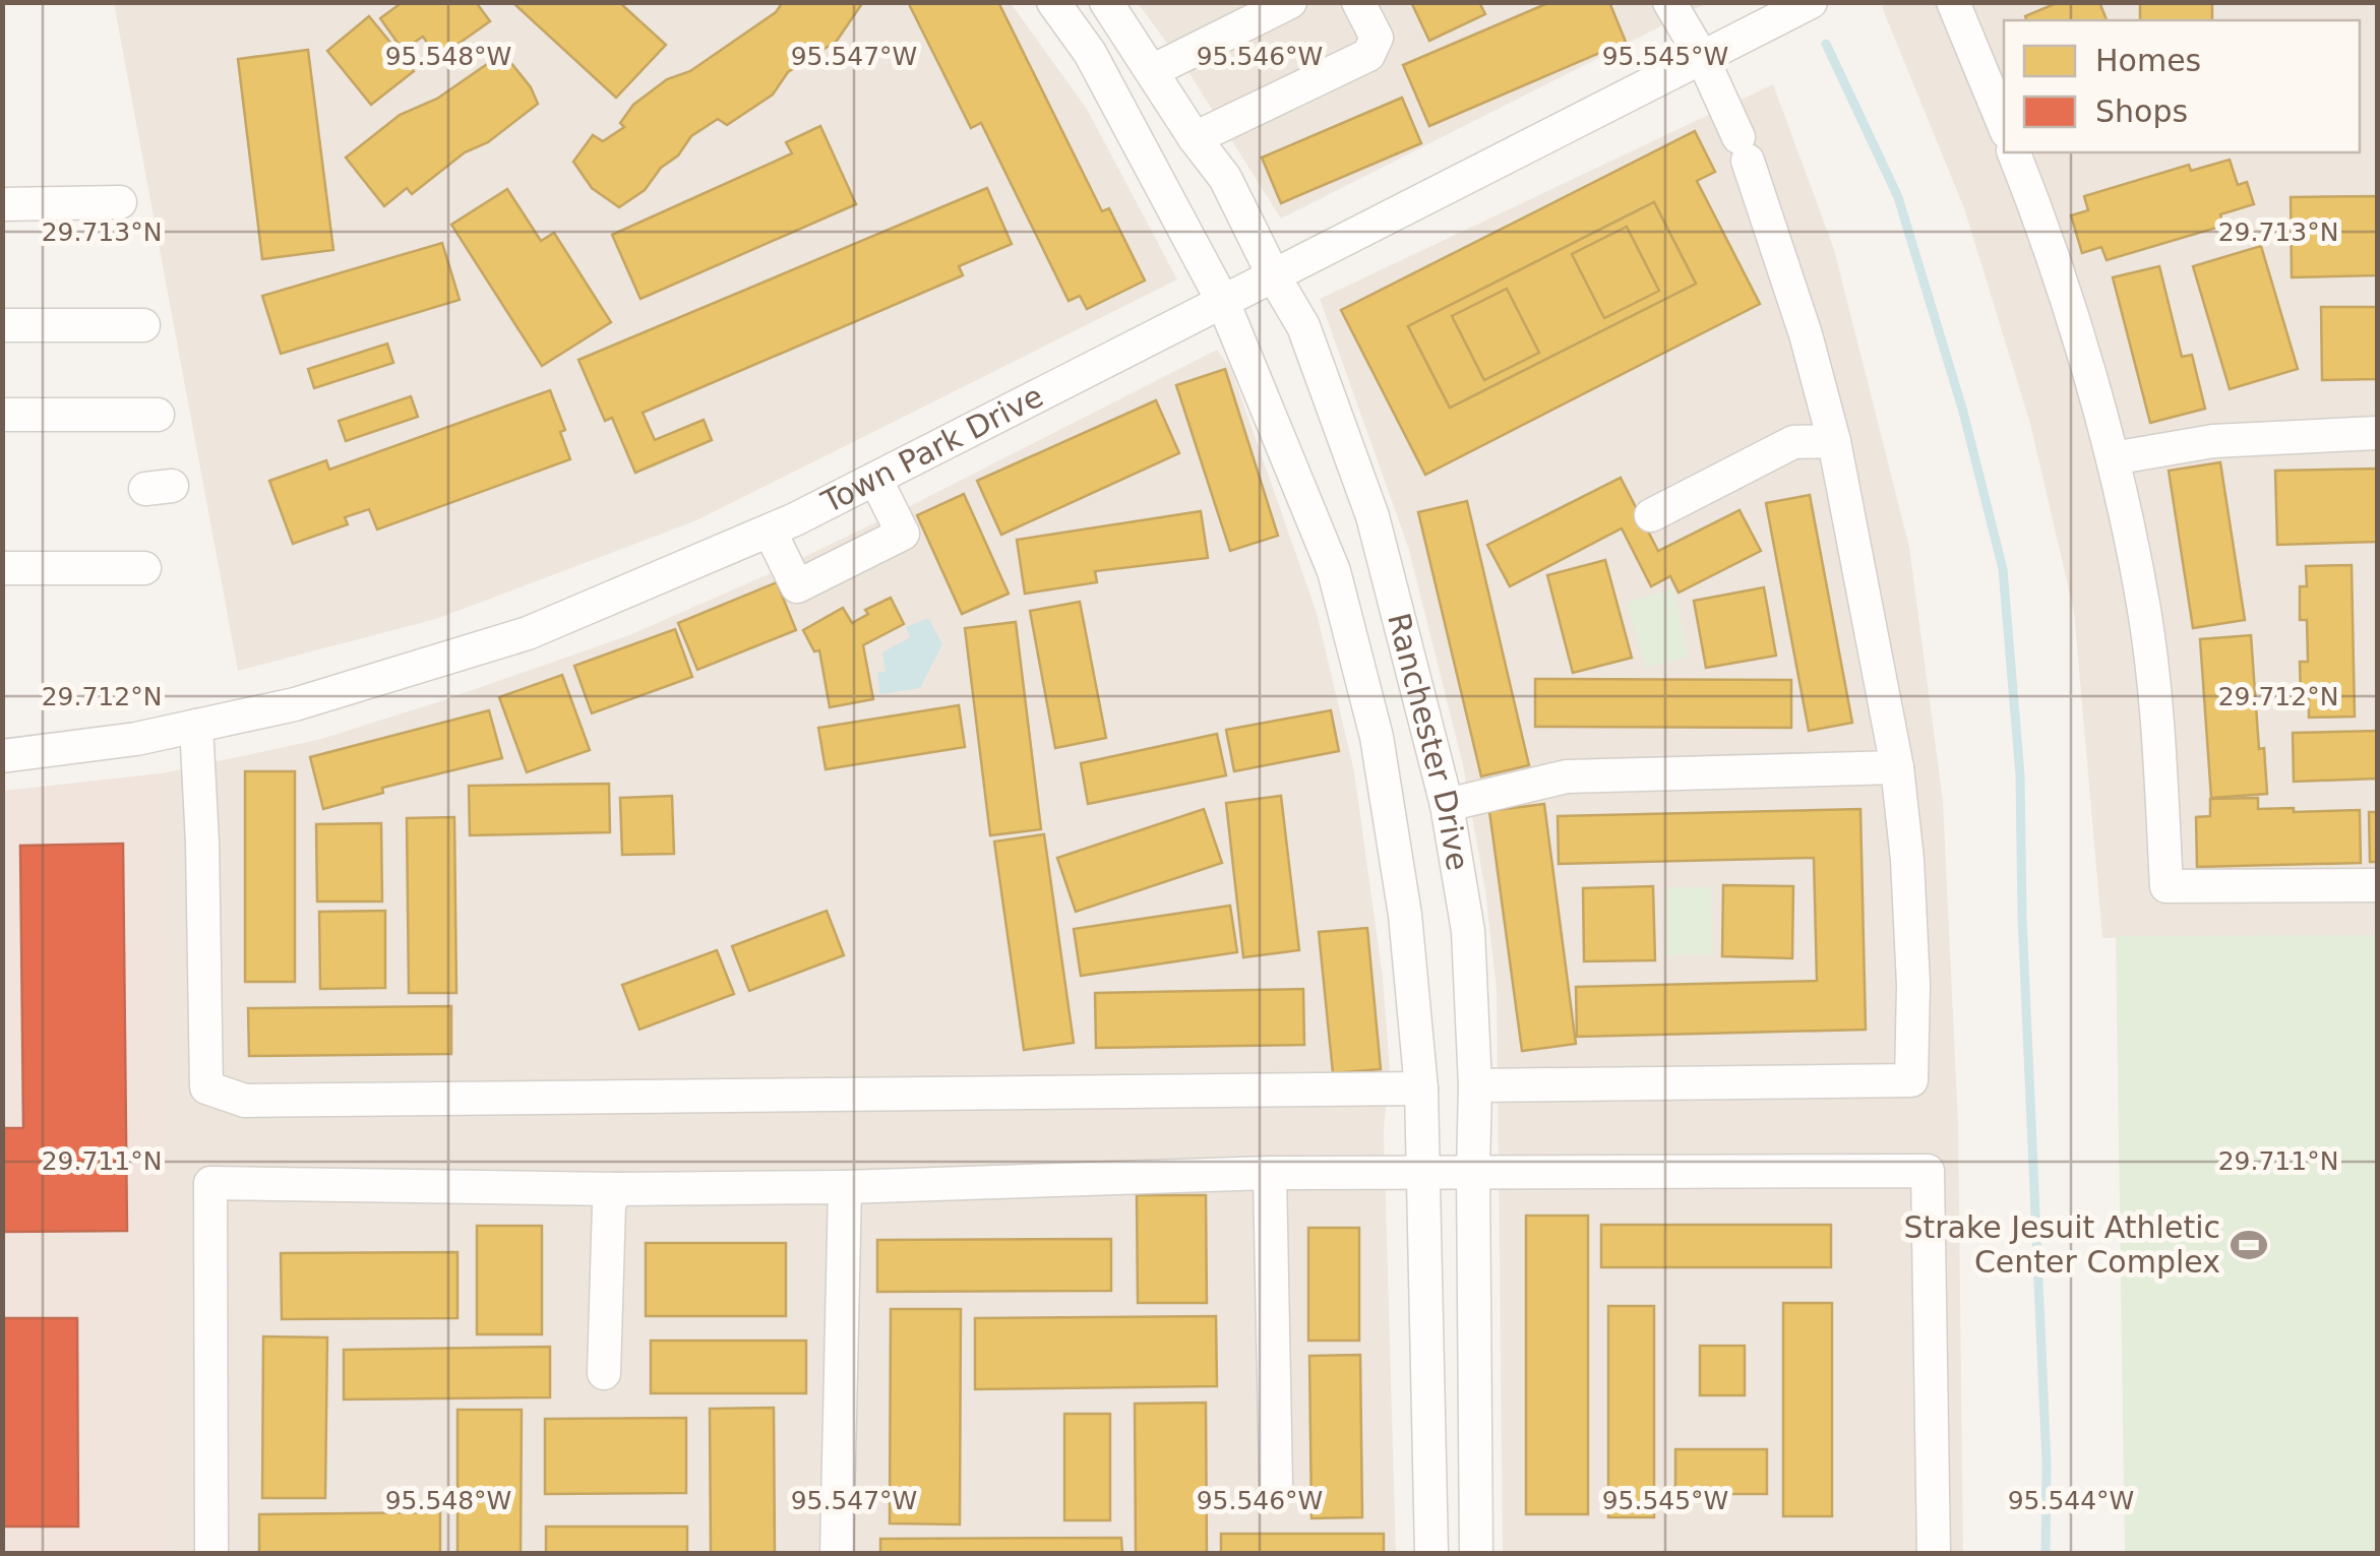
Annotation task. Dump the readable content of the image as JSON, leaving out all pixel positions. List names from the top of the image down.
{
  "streets": {
    "street": ["Town Park Drive", "Ranchester Drive"]
  },
  "crossings": [
    ["Town Park Drive", "Ranchester Drive"]
  ],
  "places": {
    "sports": ["Strake Jesuit Athletic Center Complex"]
  },
  "legend": ["Homes", "Shops"],
  "coordinates": [
    "95.548°W",
    "95.547°W",
    "95.546°W",
    "95.545°W",
    "29.713°N",
    "29.712°N",
    "29.711°N",
    "95.544°W"
  ]
}
